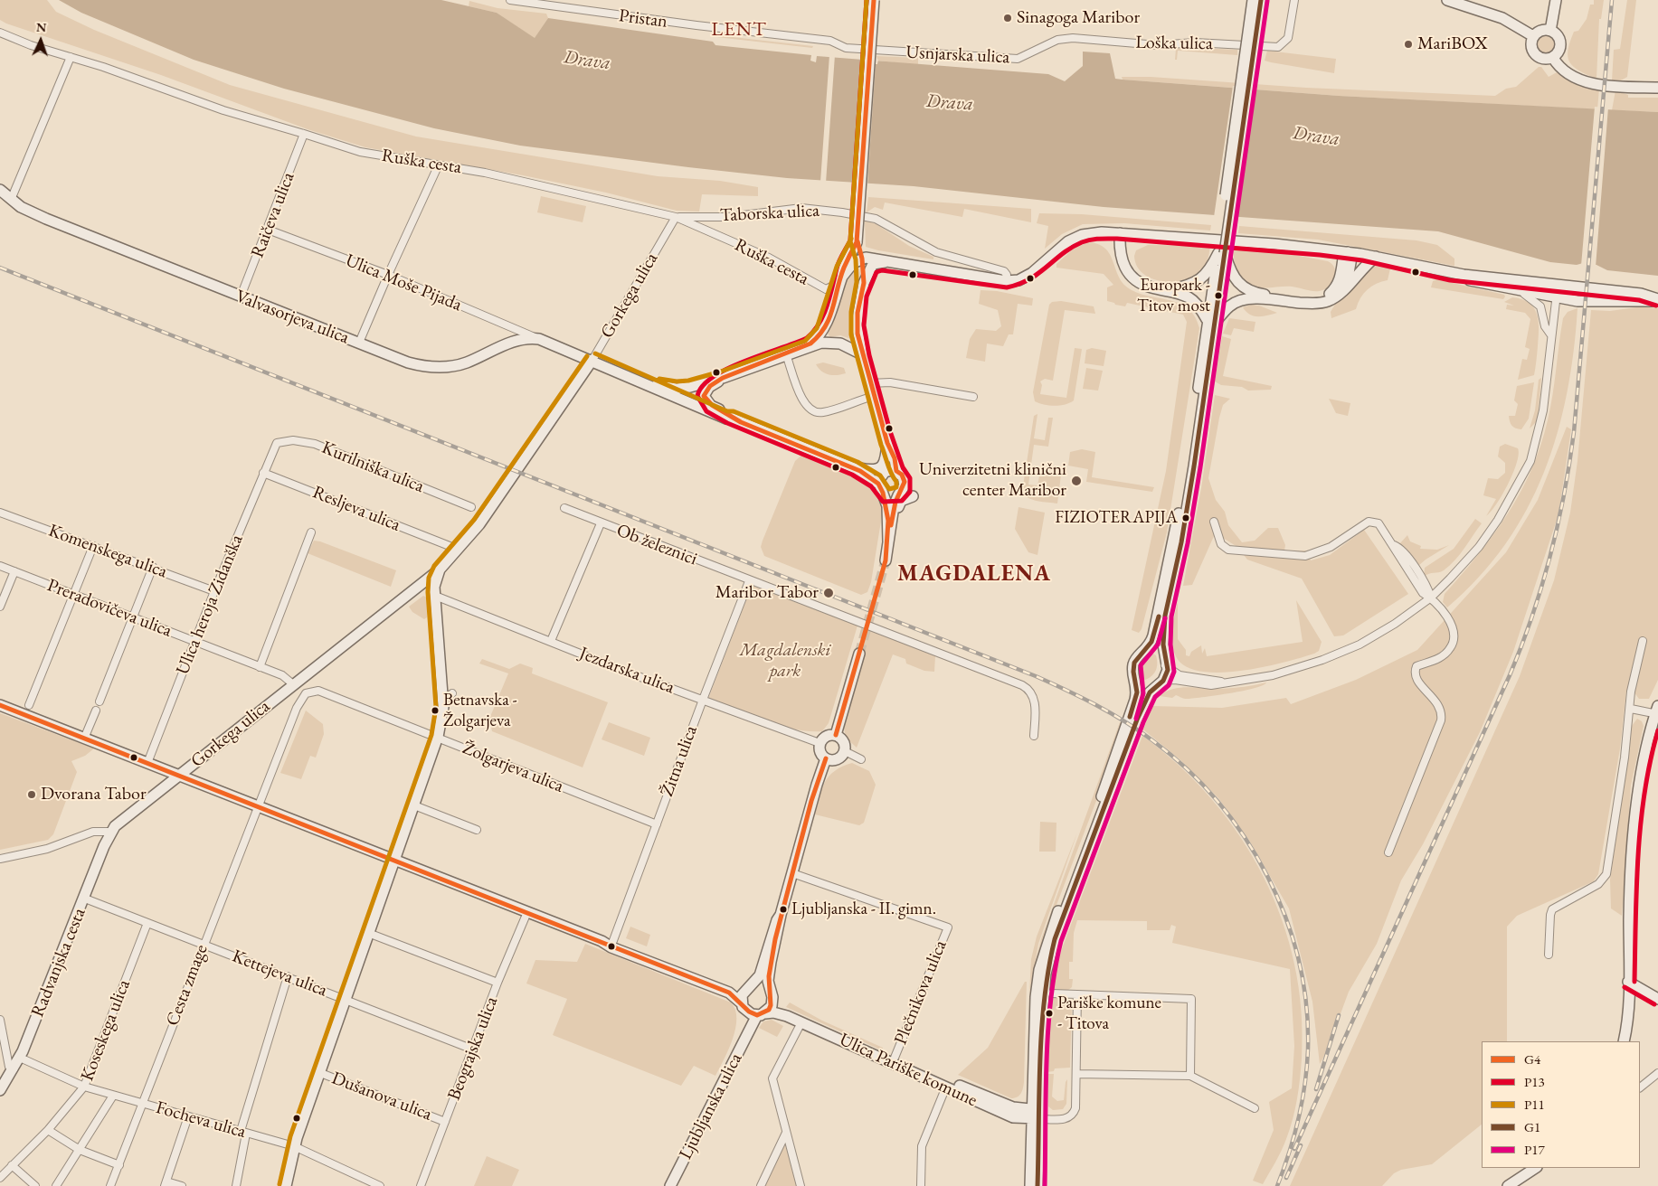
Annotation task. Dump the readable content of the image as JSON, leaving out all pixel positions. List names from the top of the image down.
{
  "streets": {
    "street": [
      "Pristan",
      "Loška ulica",
      "Usnjarska ulica",
      "Ruška cesta",
      "Taborska ulica",
      "Raičeva ulica",
      "Ulica Moše Pijada",
      "Gorkega ulica",
      "Valvasorjeva ulica",
      "Kurilniška ulica",
      "Resljeva ulica",
      "Ob železnici",
      "Komenskega ulica",
      "Ulica heroja Zidanška",
      "Preradovičeva ulica",
      "Jezdarska ulica",
      "Žitna ulica",
      "Žolgarjeva ulica",
      "Radvanjska cesta",
      "Kettejeva ulica",
      "Cesta zmage",
      "Plečnikova ulica",
      "Koseskega ulica",
      "Beograjska ulica",
      "Ulica Pariške komune",
      "Dušanova ulica",
      "Ljubljanska ulica",
      "Focheva ulica"
    ]
  },
  "crossings": [
    ["Pristan", "Usnjarska ulica"],
    ["Loška ulica", "Usnjarska ulica"],
    ["Ruška cesta", "Taborska ulica"],
    ["Ruška cesta", "Raičeva ulica"],
    ["Ruška cesta", "Gorkega ulica"],
    ["Taborska ulica", "Gorkega ulica"],
    ["Raičeva ulica", "Ulica Moše Pijada"],
    ["Raičeva ulica", "Valvasorjeva ulica"],
    ["Ulica Moše Pijada", "Valvasorjeva ulica"],
    ["Gorkega ulica", "Valvasorjeva ulica"],
    ["Gorkega ulica", "Preradovičeva ulica"],
    ["Gorkega ulica", "Radvanjska cesta"],
    ["Kurilniška ulica", "Ulica heroja Zidanška"],
    ["Resljeva ulica", "Ulica heroja Zidanška"],
    ["Ob železnici", "Žitna ulica"],
    ["Komenskega ulica", "Ulica heroja Zidanška"],
    ["Ulica heroja Zidanška", "Preradovičeva ulica"],
    ["Jezdarska ulica", "Žitna ulica"],
    ["Žitna ulica", "Žolgarjeva ulica"],
    ["Žolgarjeva ulica", "Cesta zmage"],
    ["Radvanjska cesta", "Kettejeva ulica"],
    ["Radvanjska cesta", "Focheva ulica"],
    ["Kettejeva ulica", "Cesta zmage"],
    ["Kettejeva ulica", "Koseskega ulica"],
    ["Kettejeva ulica", "Beograjska ulica"],
    ["Cesta zmage", "Focheva ulica"],
    ["Koseskega ulica", "Focheva ulica"],
    ["Beograjska ulica", "Dušanova ulica"],
    ["Ulica Pariške komune", "Ljubljanska ulica"]
  ],
  "districts": ["LENT", "MAGDALENA"],
  "water": ["Drava"],
  "parks": ["Magdalenski park"],
  "places": [
    "Sinagoga Maribor",
    "MariBOX",
    "Europark - Titov most",
    "Univerzitetni klinični center Maribor",
    "FIZIOTERAPIJA",
    "Maribor Tabor",
    "Betnavska - Žolgarjeva",
    "Dvorana Tabor",
    "Ljubljanska - II. gimn.",
    "Pariške komune - Titova"
  ],
  "lines": [
    "transit line G4",
    "transit line P13",
    "transit line P11",
    "transit line G1",
    "transit line P17"
  ],
  "legend": [
    "G4",
    "P13",
    "P11",
    "G1",
    "P17"
  ],
  "north": "top"
}
